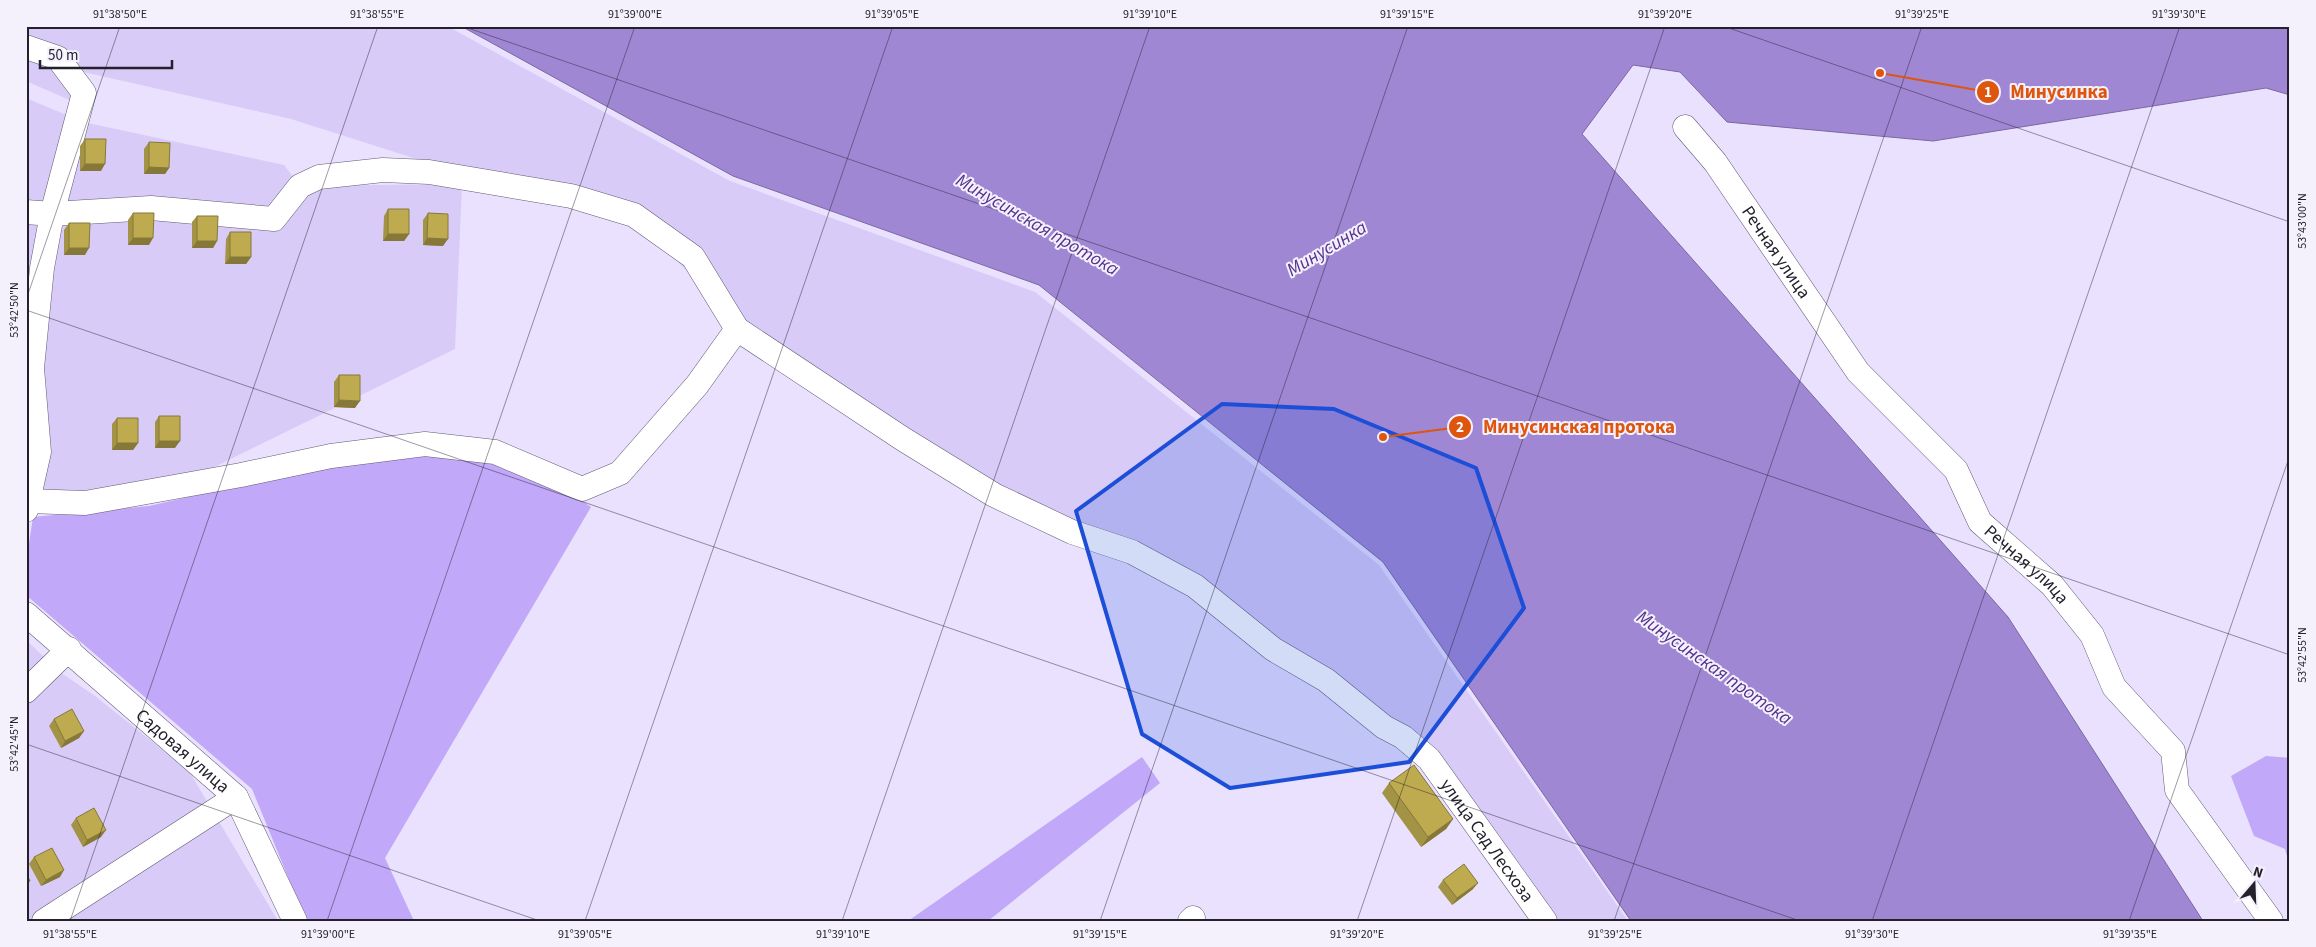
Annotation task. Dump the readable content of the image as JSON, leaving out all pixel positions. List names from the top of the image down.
{
  "streets": {
    "street": ["Речная улица", "Садовая улица", "улица Сад Лесхоза"]
  },
  "water": ["Минусинская протока", "Минусинка"],
  "places": ["Минусинка", "Минусинская протока"],
  "scale_bar": "50 m",
  "north": "top",
  "coordinates": [
    "91°38'50\"E",
    "91°38'55\"E",
    "91°39'00\"E",
    "91°39'05\"E",
    "91°39'10\"E",
    "91°39'15\"E",
    "91°39'20\"E",
    "91°39'25\"E",
    "91°39'30\"E",
    "53°43'00\"N",
    "53°42'50\"N",
    "53°42'55\"N",
    "53°42'45\"N",
    "91°39'35\"E"
  ]
}
